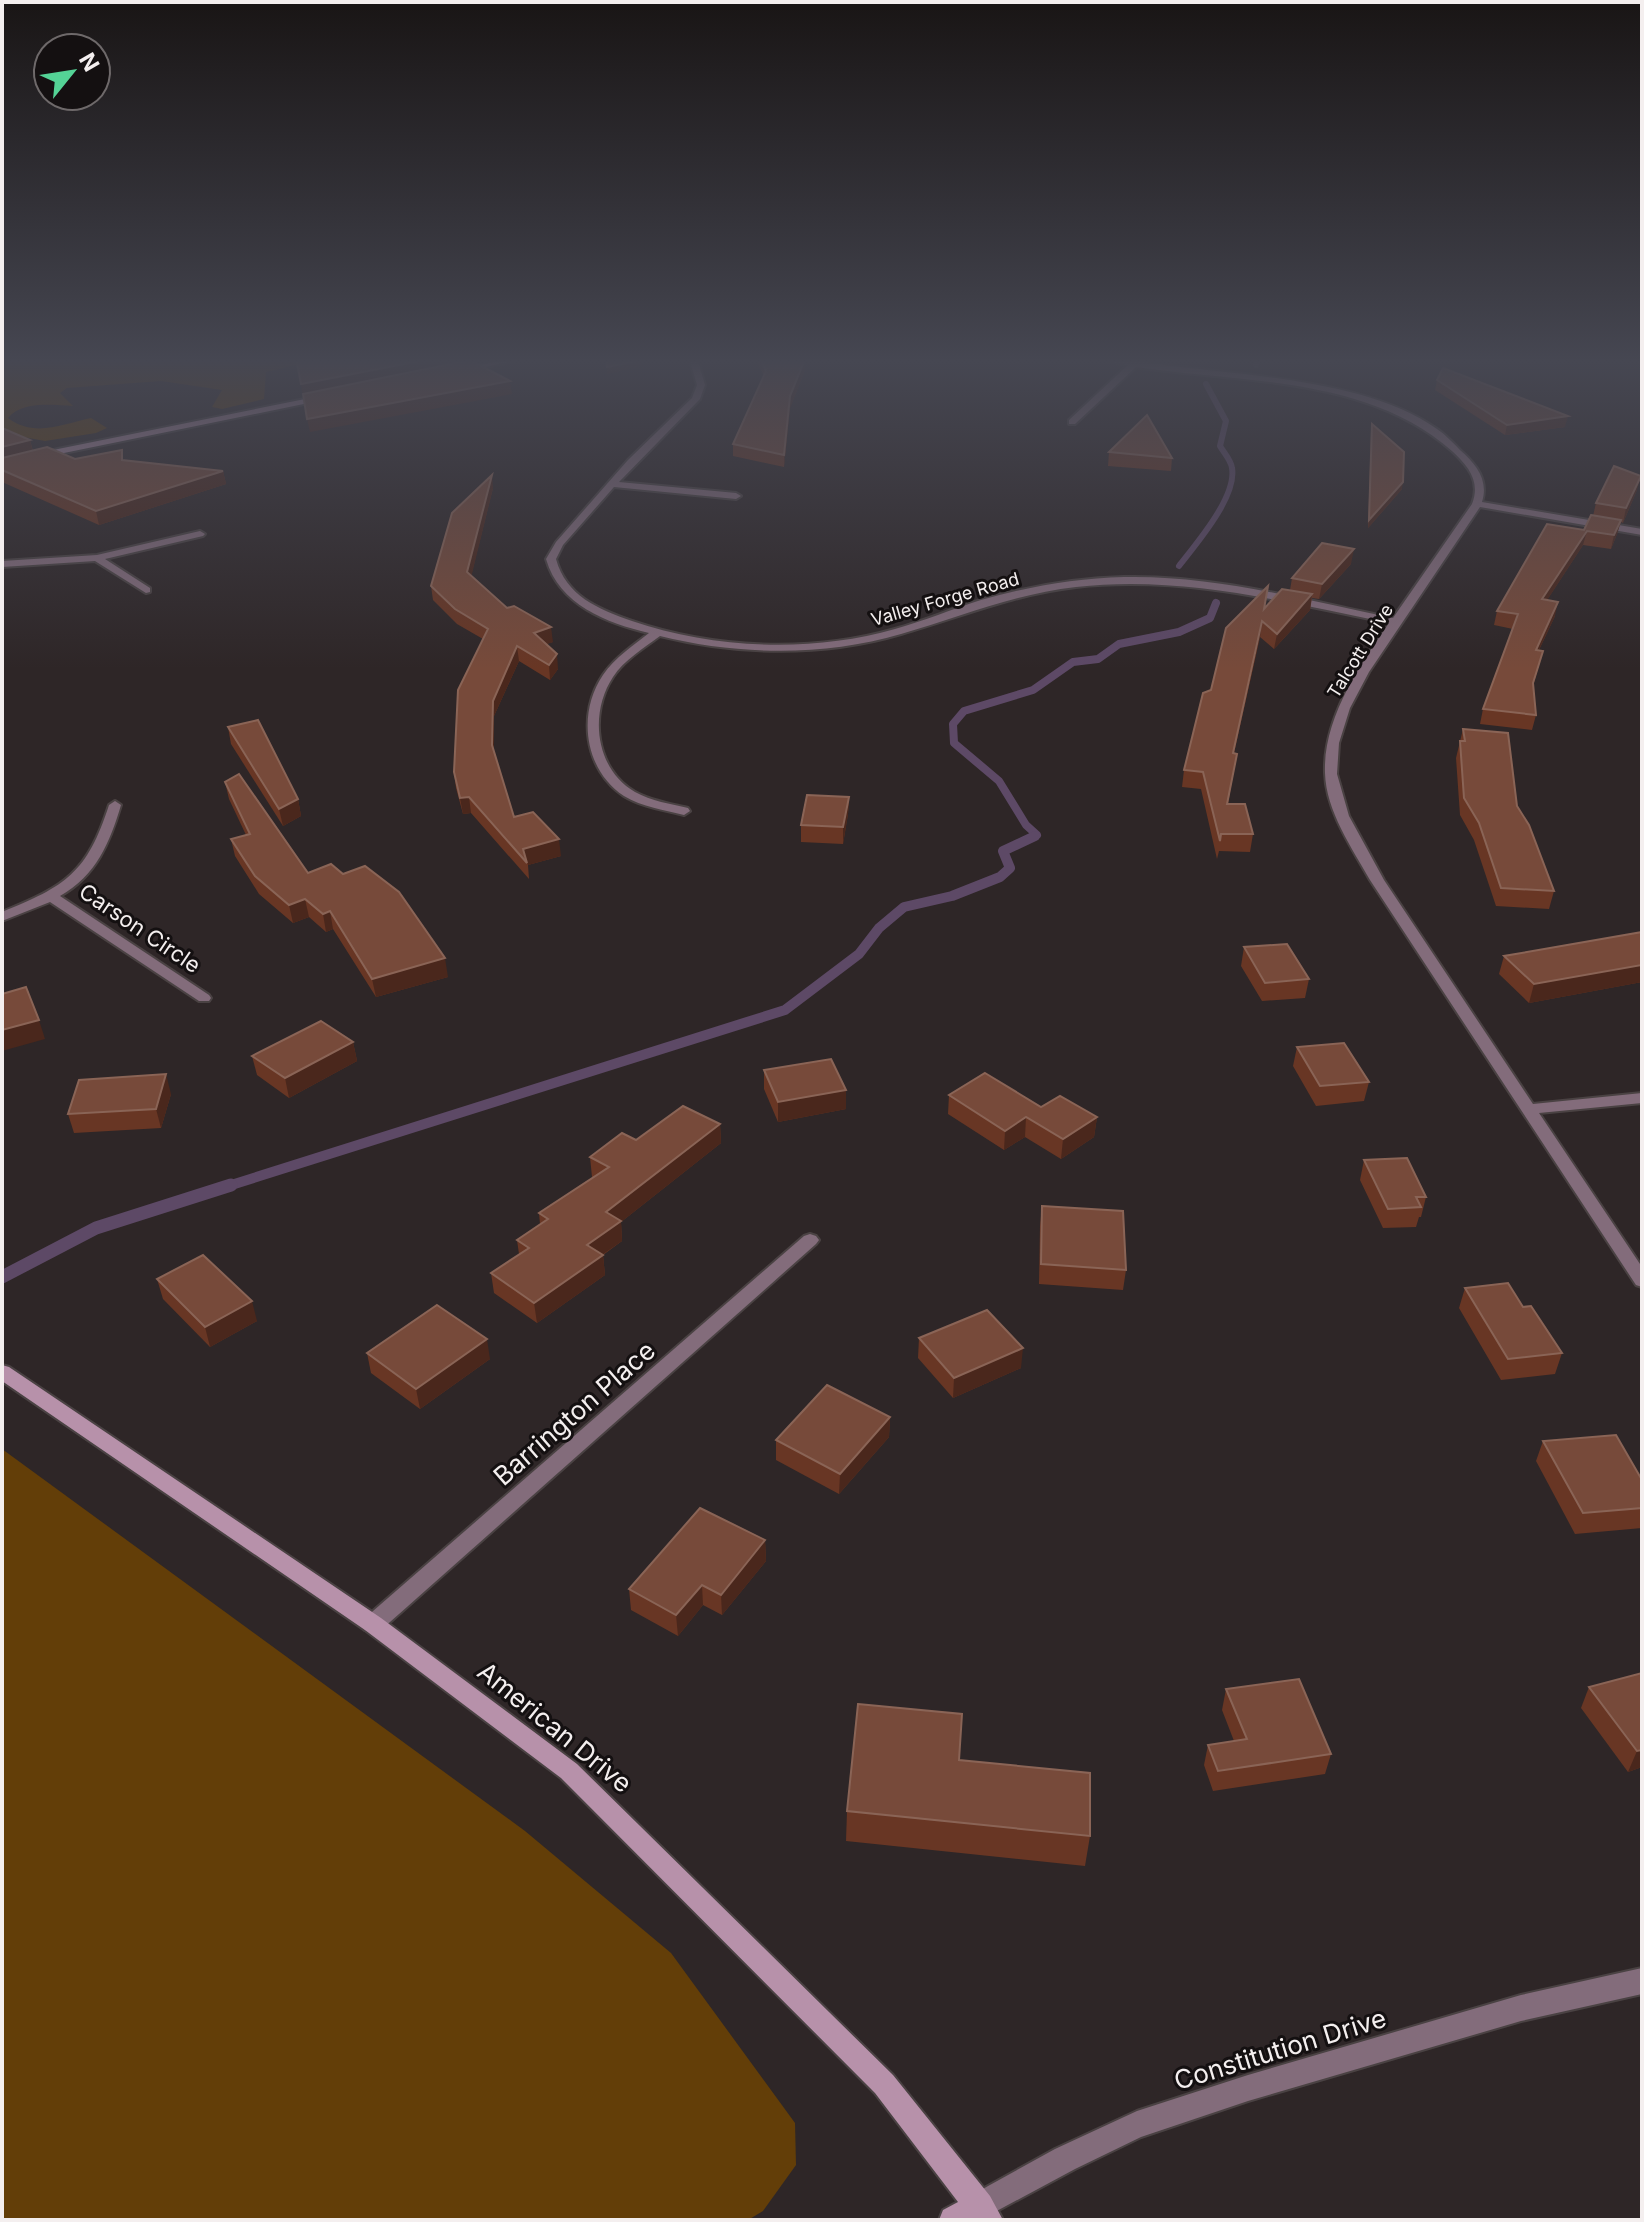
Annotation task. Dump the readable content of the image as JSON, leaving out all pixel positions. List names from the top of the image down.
{
  "streets": {
    "street": [
      "Valley Forge Road",
      "Talcott Drive",
      "Carson Circle",
      "Barrington Place",
      "American Drive",
      "Constitution Drive"
    ]
  },
  "crossings": [
    ["Valley Forge Road", "Talcott Drive"],
    ["Barrington Place", "American Drive"],
    ["American Drive", "Constitution Drive"]
  ],
  "north": "top right"
}
